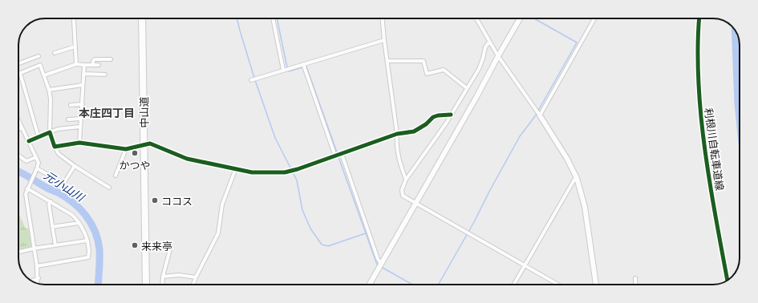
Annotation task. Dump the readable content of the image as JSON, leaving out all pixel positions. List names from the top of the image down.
{
  "streets": {
    "highway": ["中山道"],
    "cycle path": ["利根川自転車道線"]
  },
  "districts": ["本庄四丁目"],
  "water": ["元小山川"],
  "places": ["かつや", "ココス", "来来亭"]
}
